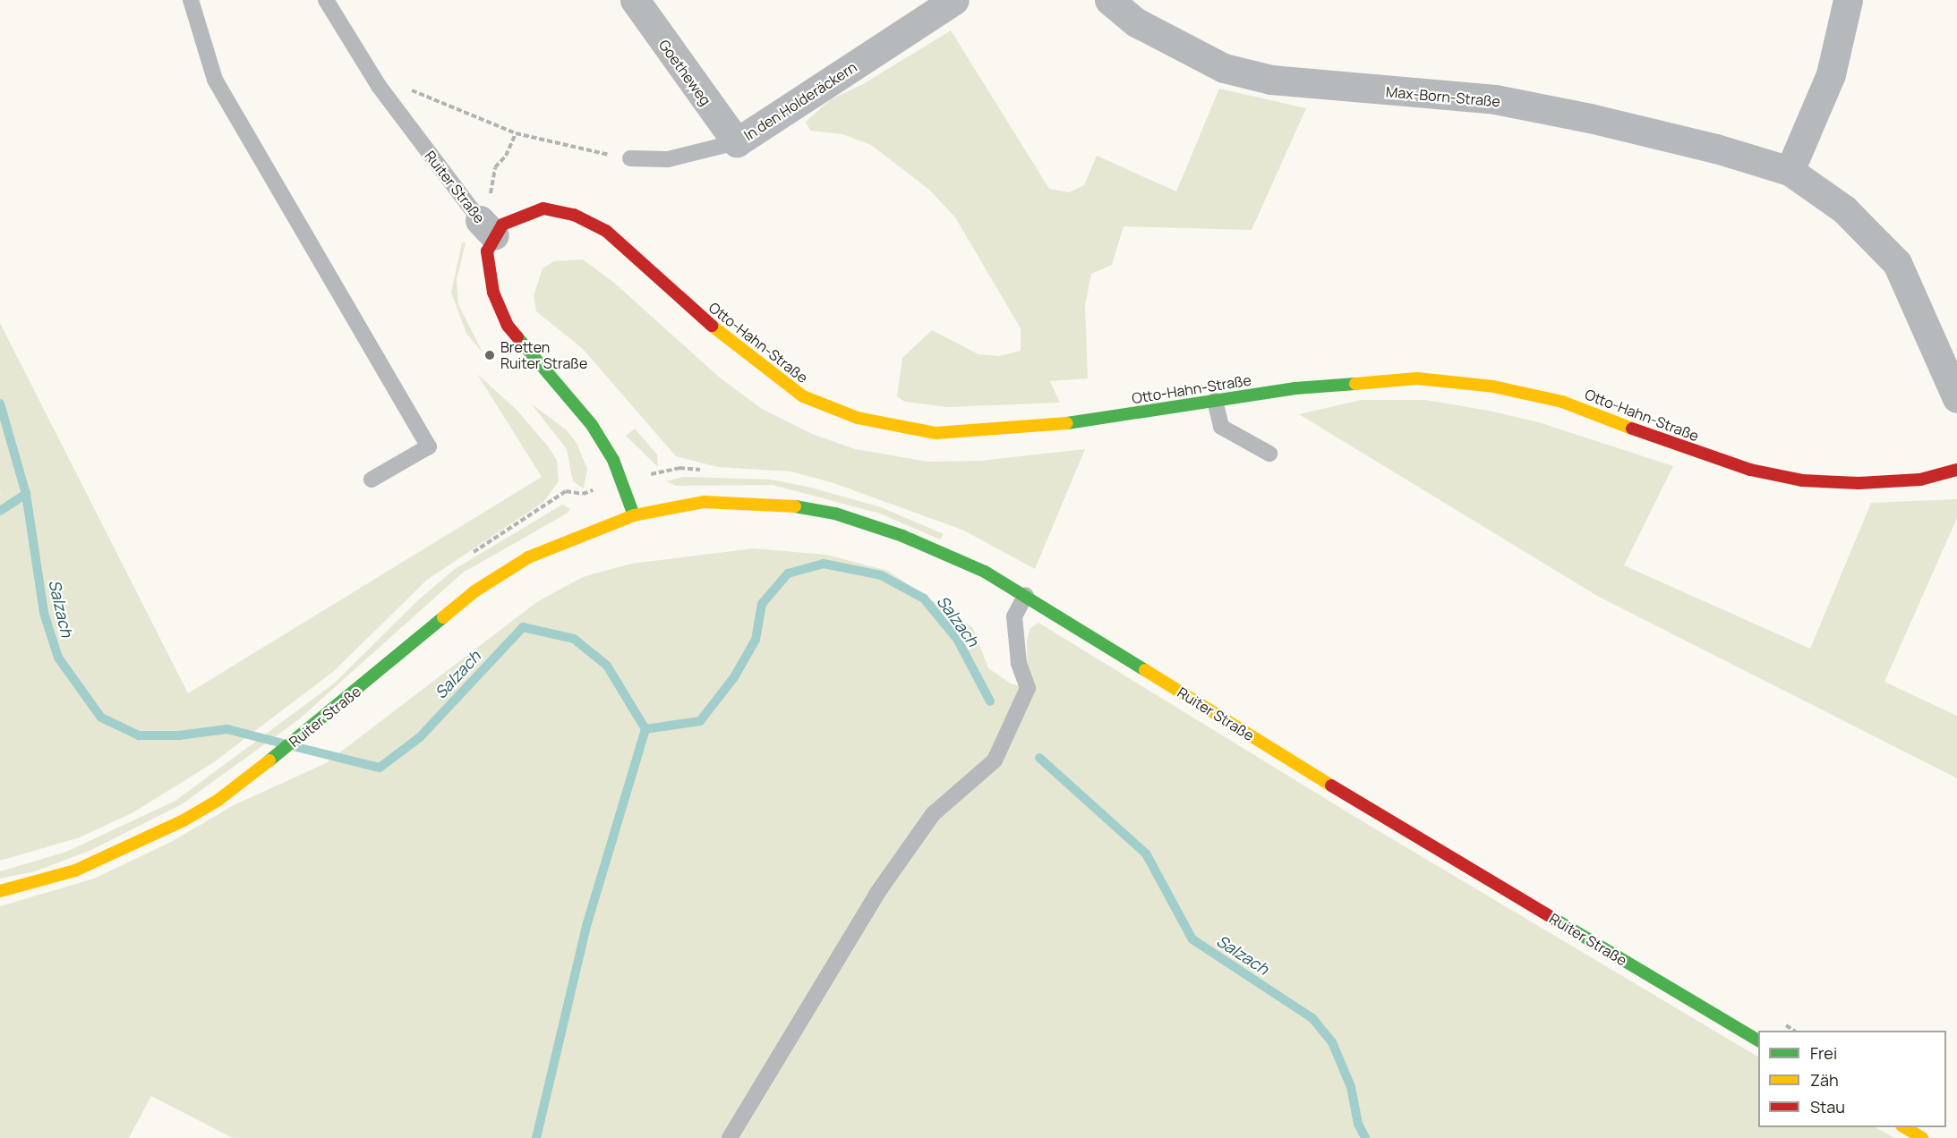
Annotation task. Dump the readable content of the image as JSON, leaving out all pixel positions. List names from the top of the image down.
{
  "streets": {
    "street": [
      "Goetheweg",
      "Max-Born-Straße",
      "In den Holderäckern",
      "Ruiter Straße",
      "Otto-Hahn-Straße"
    ]
  },
  "crossings": [
    ["Goetheweg", "In den Holderäckern"],
    ["Ruiter Straße", "Otto-Hahn-Straße"]
  ],
  "water": ["Salzach"],
  "places": ["Bretten Ruiter Straße"],
  "legend": ["Frei", "Zäh", "Stau"]
}
